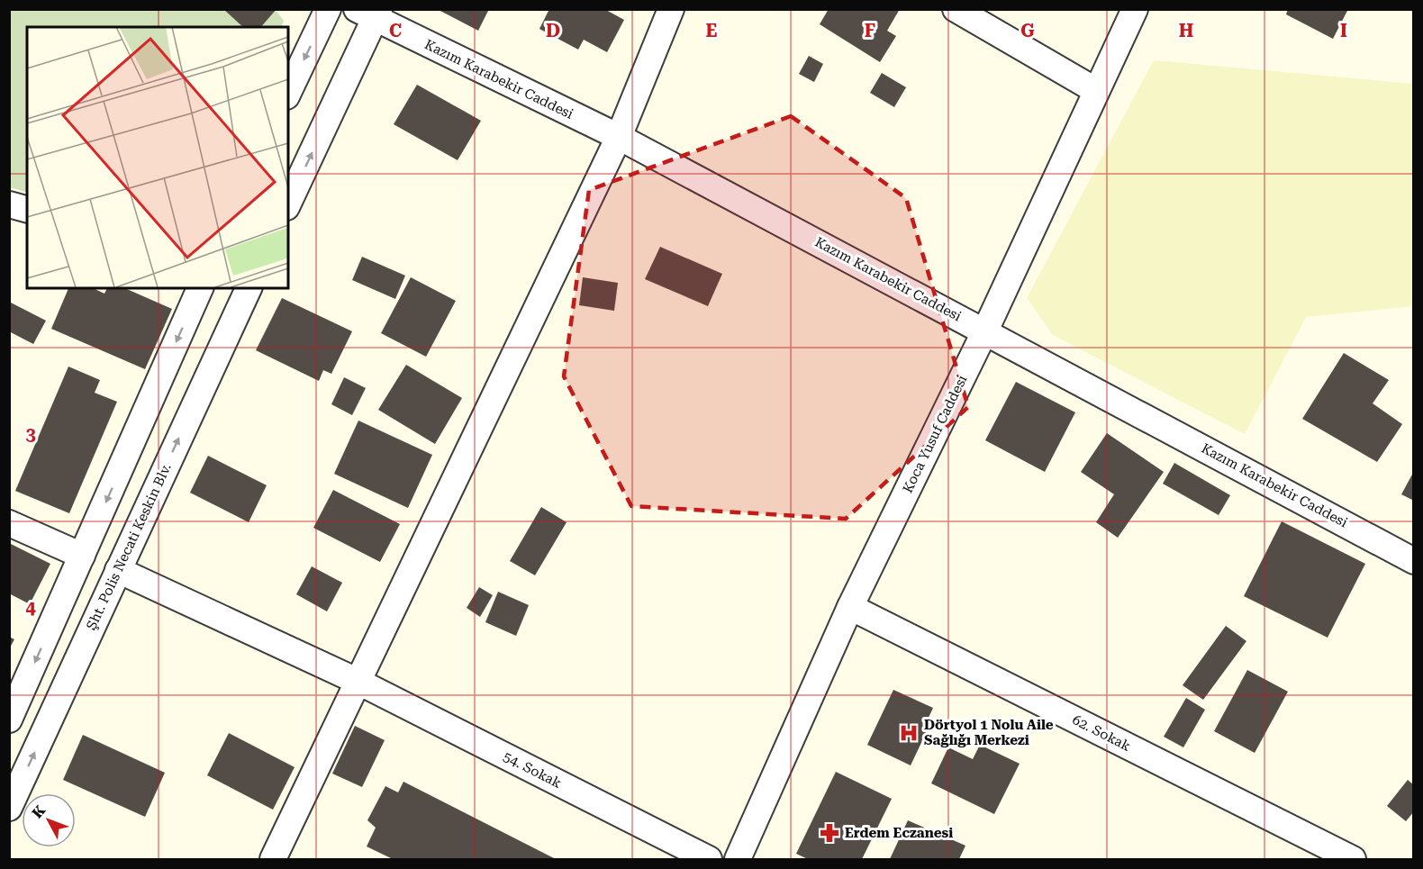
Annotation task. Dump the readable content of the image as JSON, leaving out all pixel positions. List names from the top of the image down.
{
  "streets": {
    "street": [
      "Kazım Karabekir Caddesi",
      "Koca Yusuf Caddesi",
      "Şht. Polis Necati Keskin Blv.",
      "62. Sokak",
      "54. Sokak"
    ]
  },
  "crossings": [
    ["Kazım Karabekir Caddesi", "Koca Yusuf Caddesi"],
    ["Koca Yusuf Caddesi", "62. Sokak"],
    ["Şht. Polis Necati Keskin Blv.", "54. Sokak"]
  ],
  "places": {
    "hospital": ["Dörtyol 1 Nolu Aile Sağlığı Merkezi"],
    "pharmacy": ["Erdem Eczanesi"]
  },
  "north": "top left",
  "grid": {
    "columns": [
      "C",
      "D",
      "E",
      "F",
      "G",
      "H",
      "I"
    ],
    "rows": ["3", "4"]
  }
}
